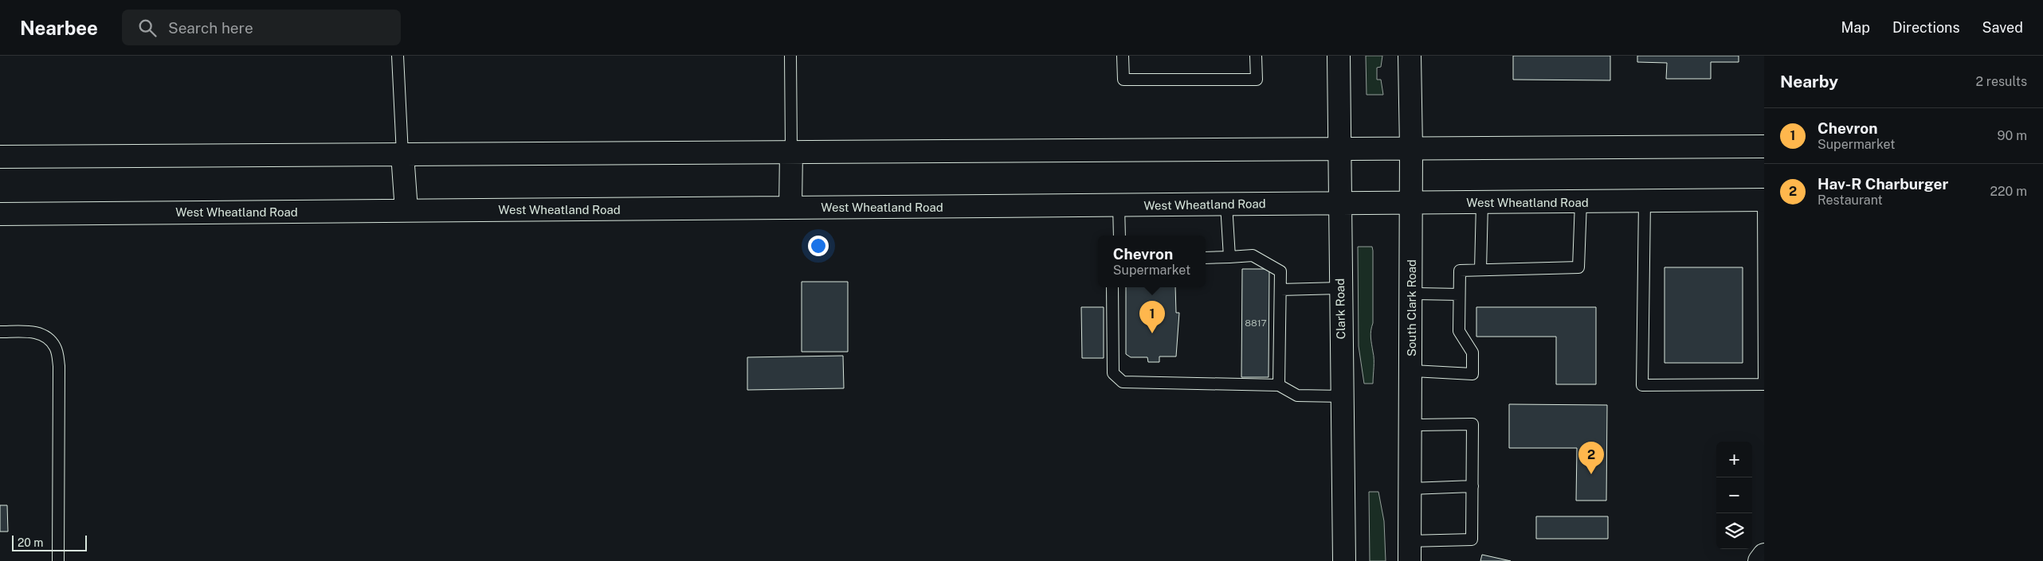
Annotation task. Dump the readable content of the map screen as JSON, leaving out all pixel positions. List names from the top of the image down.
{
  "streets": {
    "main road": ["West Wheatland Road", "South Clark Road", "Clark Road"]
  },
  "crossings": [
    ["West Wheatland Road", "South Clark Road"],
    ["West Wheatland Road", "Clark Road"]
  ],
  "house_numbers": ["8817"],
  "scale_bar": "20 m",
  "page": {
    "header": "Nearbee",
    "search": "Search here",
    "nav": ["Map", "Directions", "Saved"],
    "heading": ["Nearby", "2 results"],
    "list": [
      {
        "mark": "1",
        "name": "Chevron",
        "note": "Supermarket",
        "value": "90 m"
      },
      {
        "mark": "2",
        "name": "Hav-R Charburger",
        "note": "Restaurant",
        "value": "220 m"
      }
    ],
    "popup": ["Chevron", "Supermarket"],
    "pins": ["1", "2"],
    "map_buttons": ["+", "−"],
    "scale": "20 m"
  }
}
